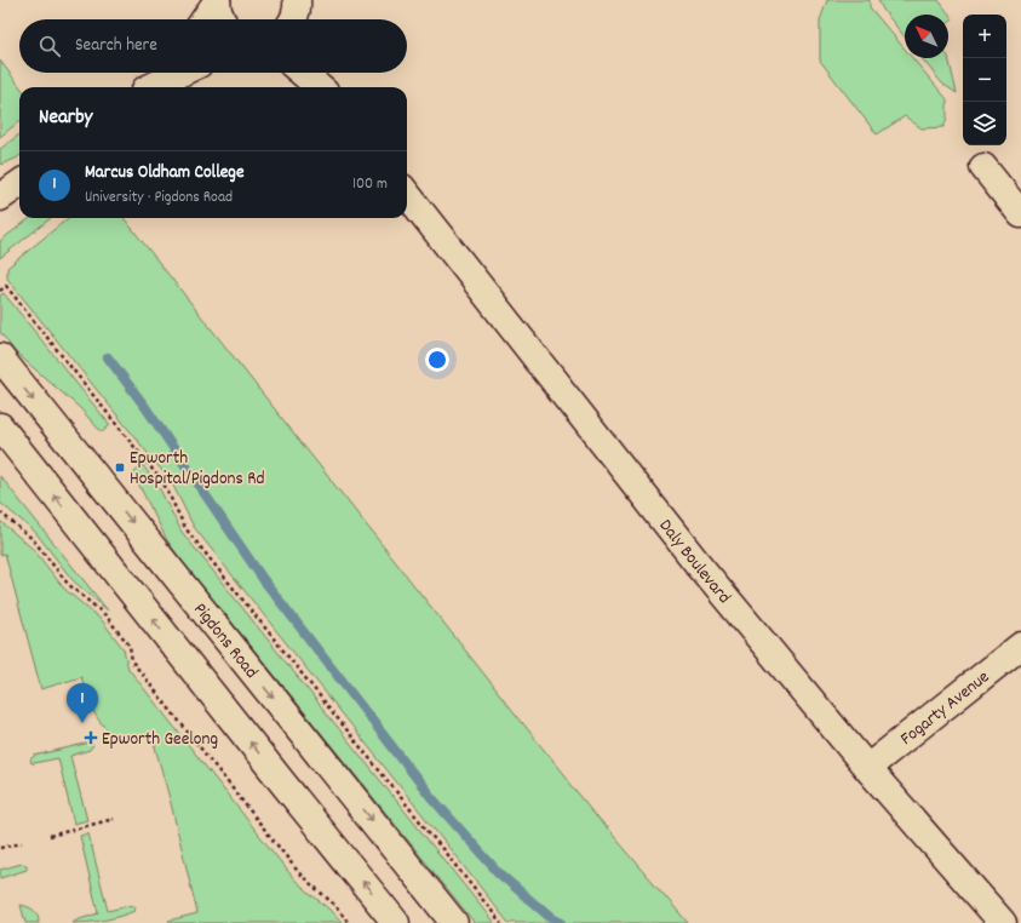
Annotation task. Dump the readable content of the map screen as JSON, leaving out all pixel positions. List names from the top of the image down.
{
  "streets": {
    "street": ["Daly Boulevard", "Pigdons Road", "Fogarty Avenue"]
  },
  "crossings": [
    ["Daly Boulevard", "Fogarty Avenue"]
  ],
  "places": {
    "transit": ["Epworth Hospital/Pigdons Rd"],
    "health": ["Epworth Geelong"]
  },
  "north": "top left",
  "page": {
    "map_buttons": ["+", "−"],
    "search": "Search here",
    "heading": "Nearby",
    "list": [
      {
        "mark": "1",
        "name": "Marcus Oldham College",
        "note": "University · Pigdons Road",
        "value": "100 m"
      }
    ],
    "pins": "1"
  }
}
